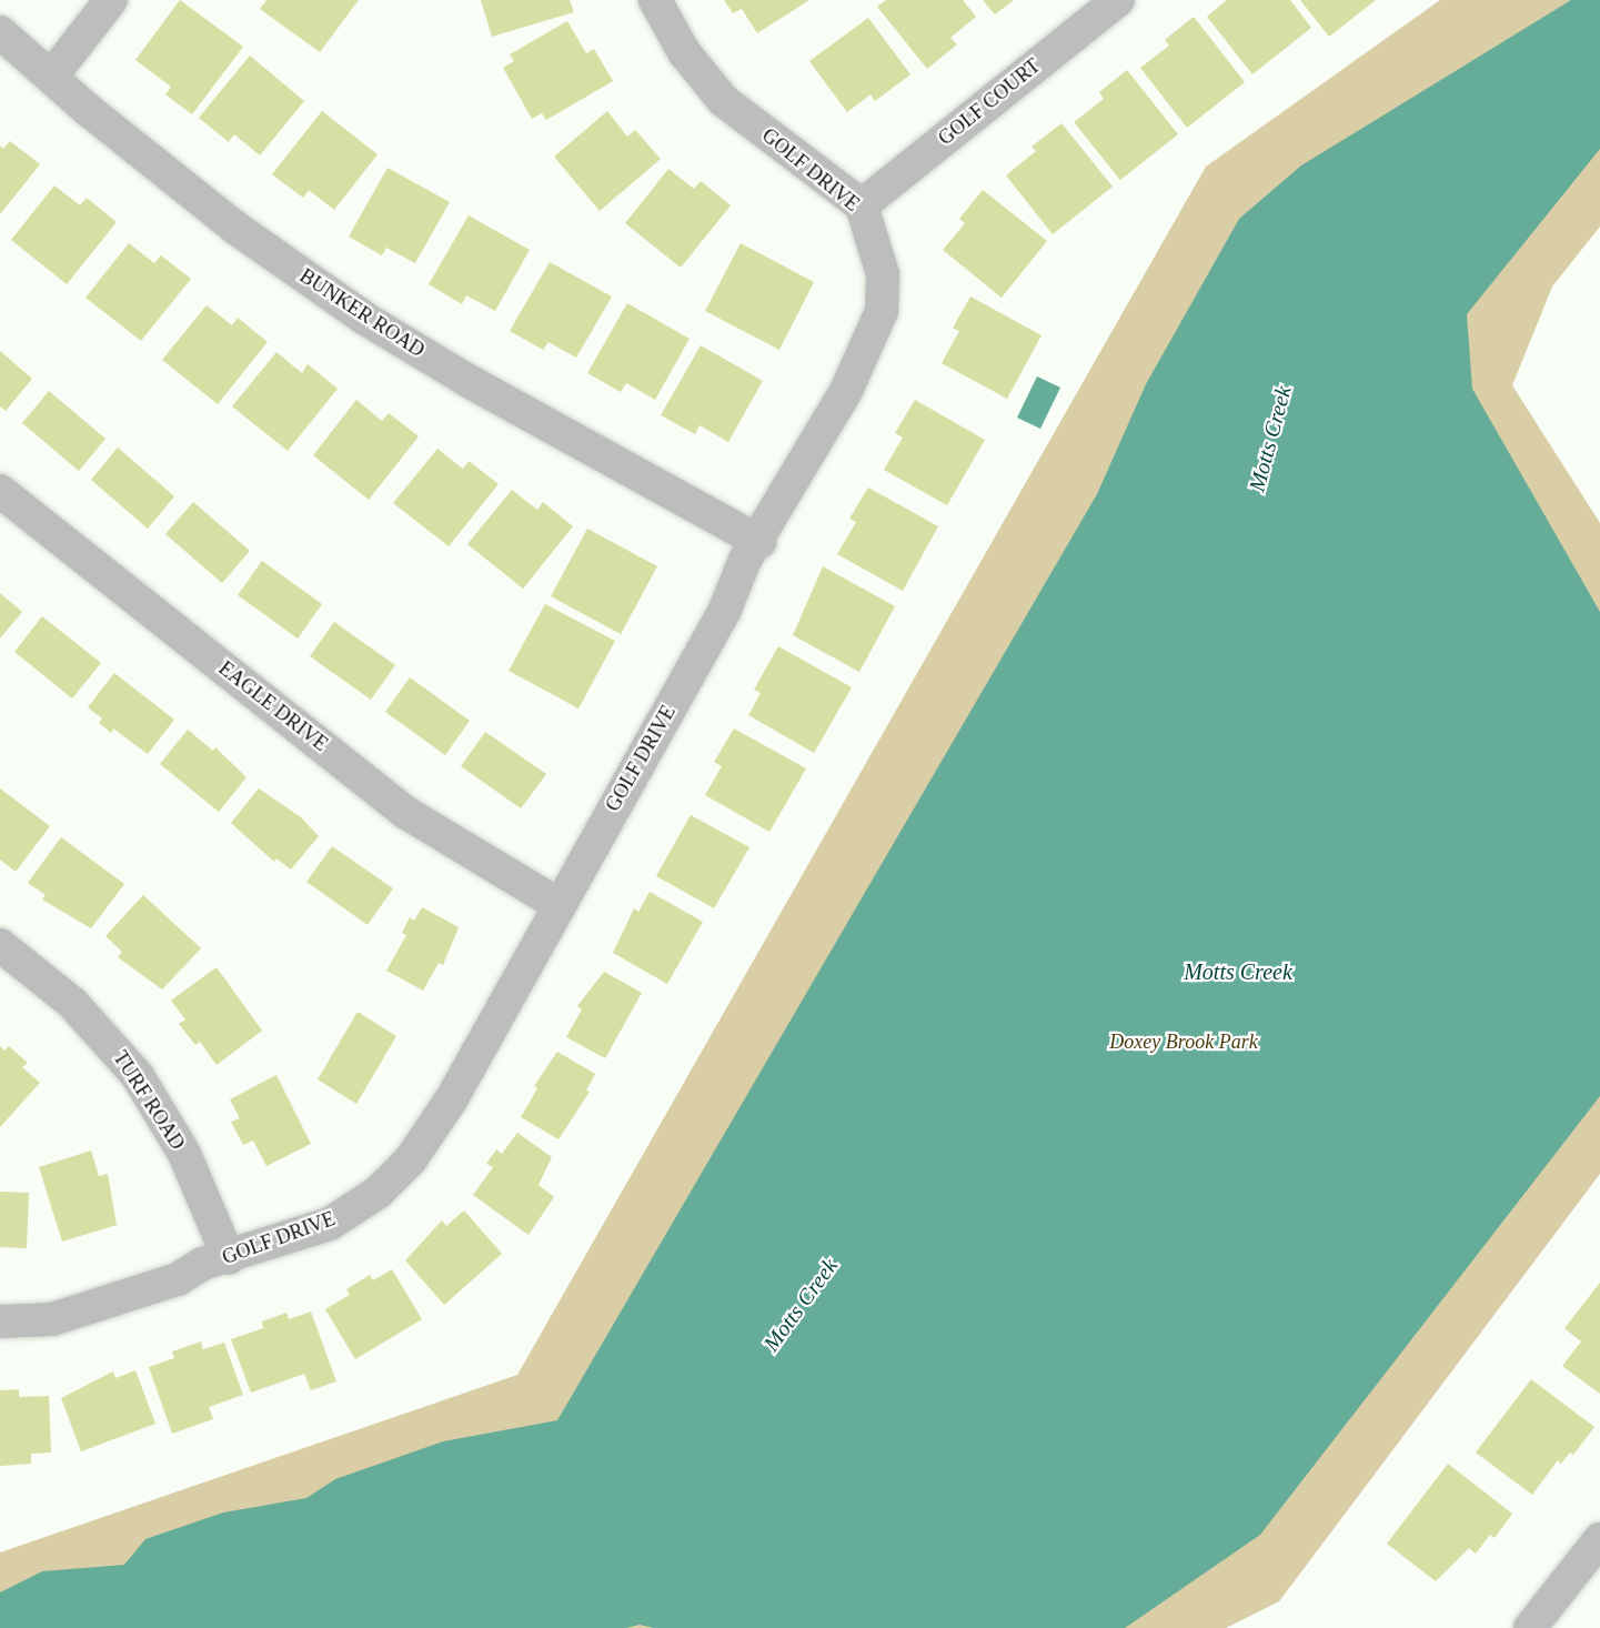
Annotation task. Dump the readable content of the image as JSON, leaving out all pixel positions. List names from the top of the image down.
{
  "streets": {
    "street": [
      "GOLF COURT",
      "GOLF DRIVE",
      "BUNKER ROAD",
      "EAGLE DRIVE",
      "TURF ROAD"
    ]
  },
  "crossings": [
    ["GOLF COURT", "GOLF DRIVE"],
    ["GOLF DRIVE", "BUNKER ROAD"],
    ["GOLF DRIVE", "EAGLE DRIVE"],
    ["GOLF DRIVE", "TURF ROAD"]
  ],
  "water": ["Motts Creek"],
  "parks": ["Doxey Brook Park"]
}
